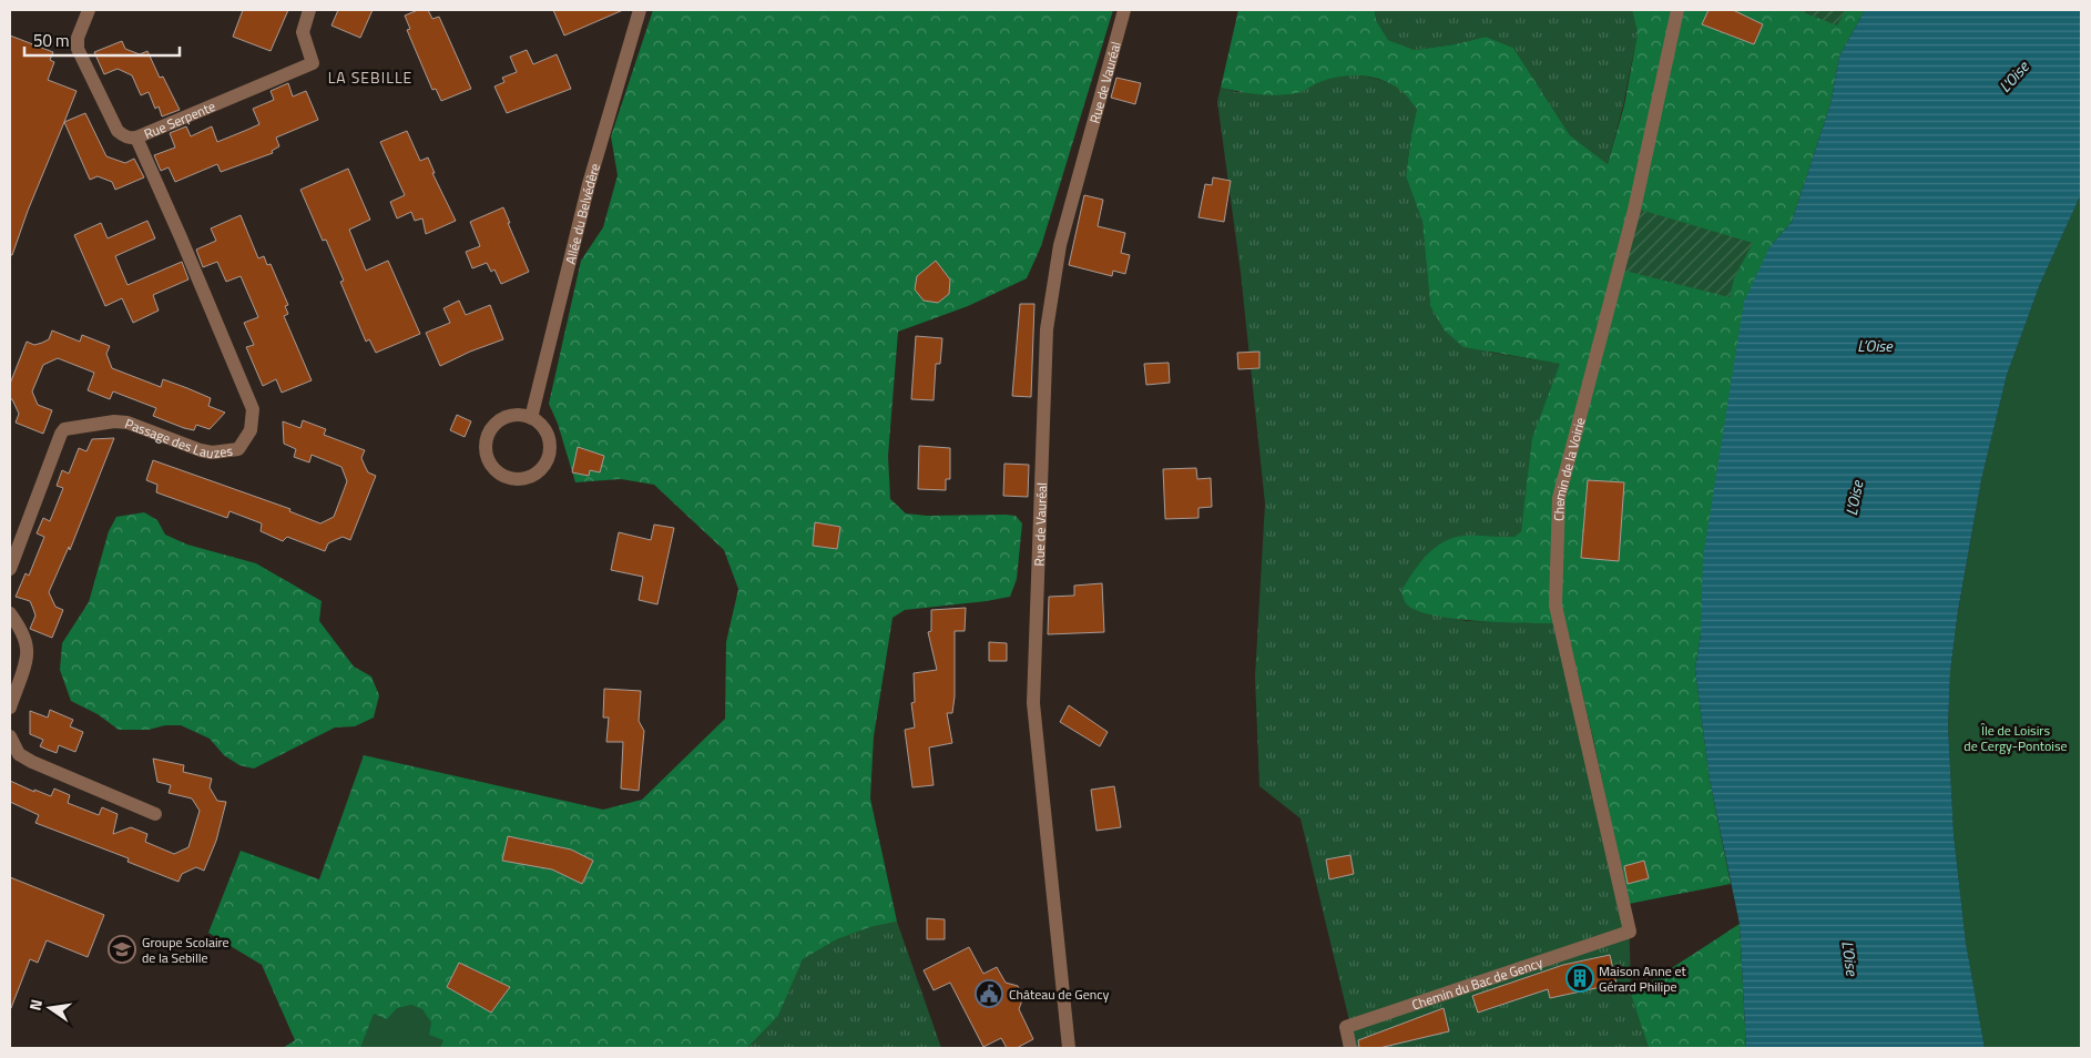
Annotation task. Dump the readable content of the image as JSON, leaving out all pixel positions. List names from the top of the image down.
{
  "streets": {
    "street": [
      "Rue de Vauréal",
      "Rue Serpente",
      "Allée du Belvédère",
      "Passage des Lauzes",
      "Chemin de la Voirie",
      "Chemin du Bac de Gency"
    ]
  },
  "crossings": [
    ["Rue Serpente", "Passage des Lauzes"],
    ["Chemin de la Voirie", "Chemin du Bac de Gency"]
  ],
  "districts": ["LA SEBILLE"],
  "water": ["L'Oise", "L’Oise"],
  "parks": ["Île de Loisirs de Cergy-Pontoise"],
  "places": {
    "school or university": ["Groupe Scolaire de la Sebille"],
    "building": ["Maison Anne et Gérard Philipe"],
    "public building": ["Château de Gency"]
  },
  "scale_bar": "50 m",
  "north": "left"
}
